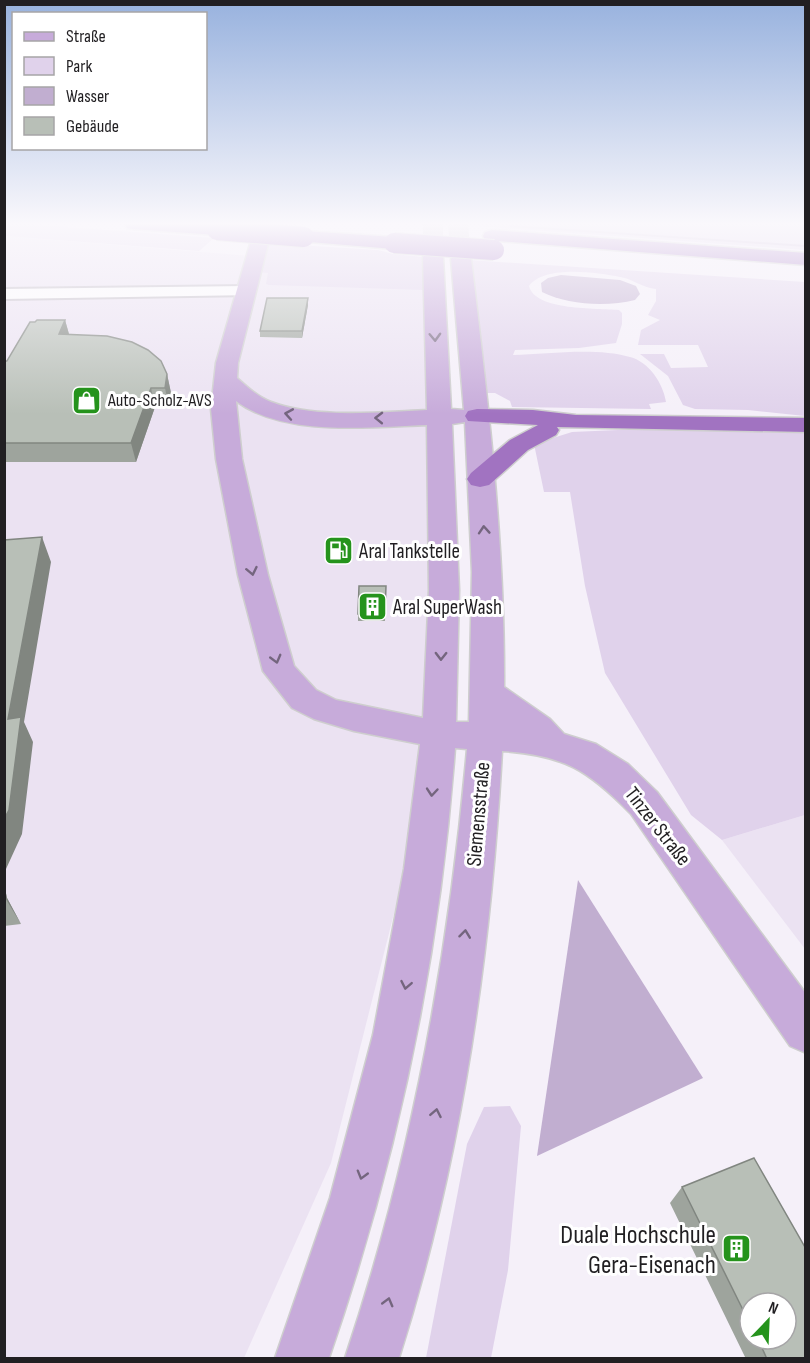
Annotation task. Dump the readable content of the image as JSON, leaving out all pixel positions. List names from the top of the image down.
{
  "streets": {
    "main road": ["Siemensstraße", "Tinzer Straße"]
  },
  "crossings": [
    ["Siemensstraße", "Tinzer Straße"]
  ],
  "places": {
    "shop": ["Auto-Scholz-AVS"],
    "fuel station": ["Aral Tankstelle"],
    "building": ["Aral SuperWash", "Duale Hochschule Gera-Eisenach"]
  },
  "legend": [
    "Straße",
    "Park",
    "Wasser",
    "Gebäude"
  ],
  "north": "top right"
}
